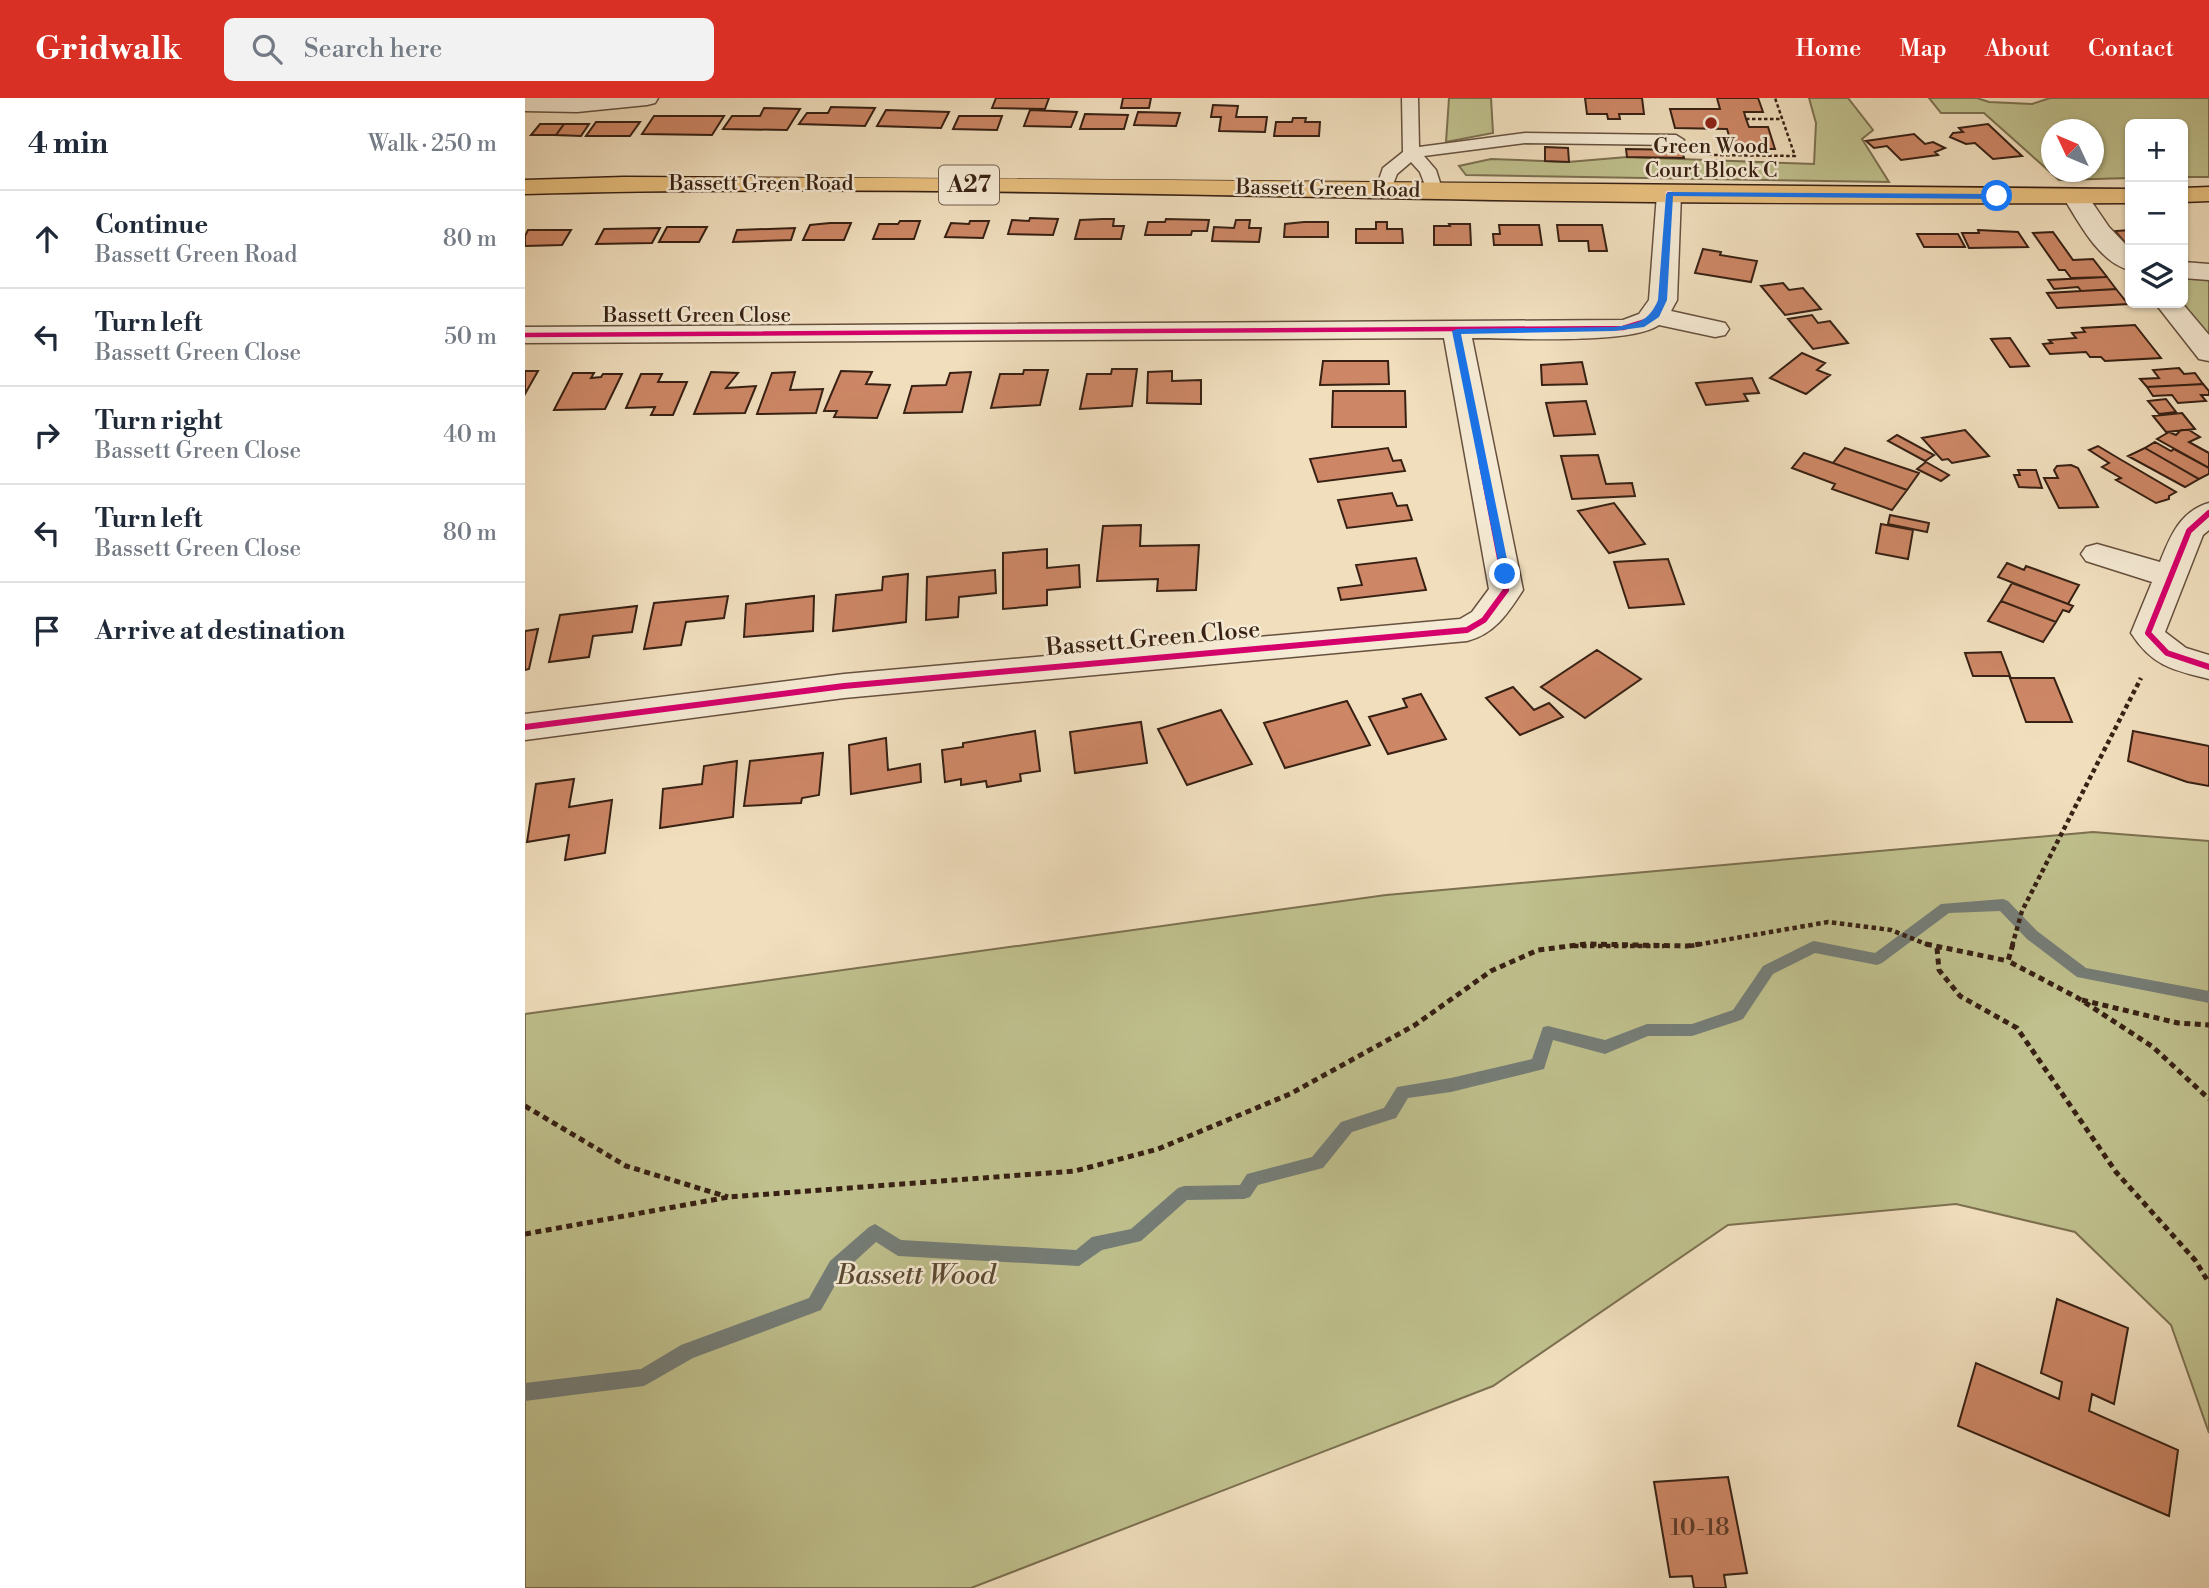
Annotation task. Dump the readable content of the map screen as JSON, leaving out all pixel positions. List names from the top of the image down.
{
  "streets": {
    "main road": ["Bassett Green Road", "A27"],
    "street": ["Bassett Green Close"]
  },
  "parks": ["Bassett Wood"],
  "places": ["Green Wood Court Block C"],
  "house_numbers": ["10-18"],
  "north": "top left",
  "page": {
    "header": "Gridwalk",
    "search": "Search here",
    "nav": [
      "Home",
      "Map",
      "About",
      "Contact"
    ],
    "heading": ["4 min", "Walk · 250 m"],
    "map_buttons": ["+", "−"],
    "list": [
      ["Continue", "Bassett Green Road", "80 m"],
      ["Turn left", "Bassett Green Close", "50 m"],
      ["Turn right", "Bassett Green Close", "40 m"],
      ["Turn left", "Bassett Green Close", "80 m"],
      "Arrive at destination"
    ]
  }
}
